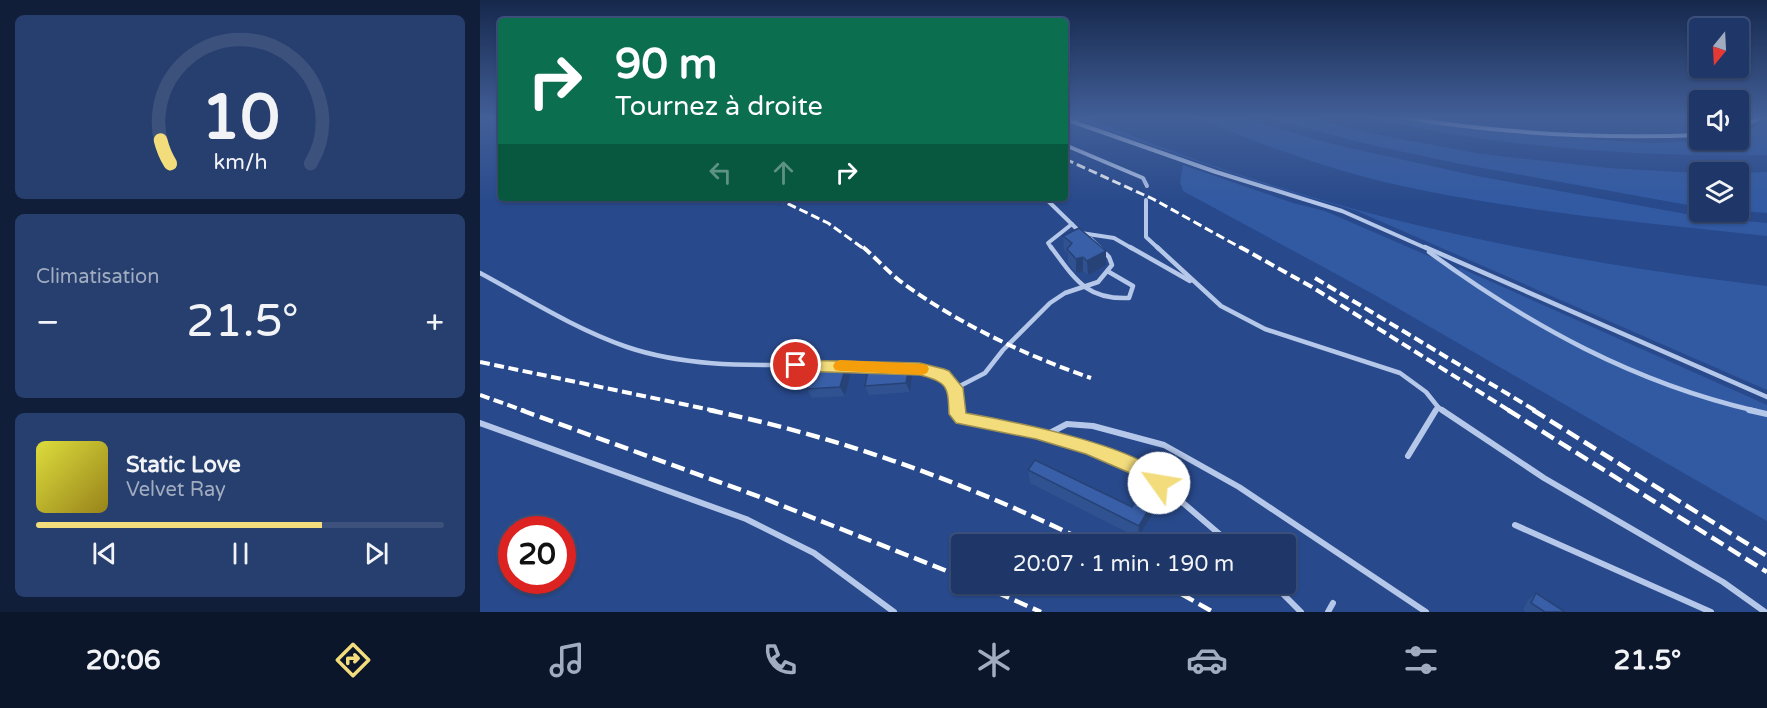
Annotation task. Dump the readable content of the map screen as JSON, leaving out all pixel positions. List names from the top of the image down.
{
  "north": "bottom",
  "page": {
    "turn": ["90 m", "Tournez à droite"],
    "tile": "Climatisation",
    "heat": ["−", "21.5°", "+"],
    "song": ["Static Love", "Velvet Ray"],
    "limit": "20",
    "trip": "20:07 · 1 min · 190 m",
    "tabs": ["20:06", "21.5°"],
    "gauge": ["10", "km/h"]
  }
}
